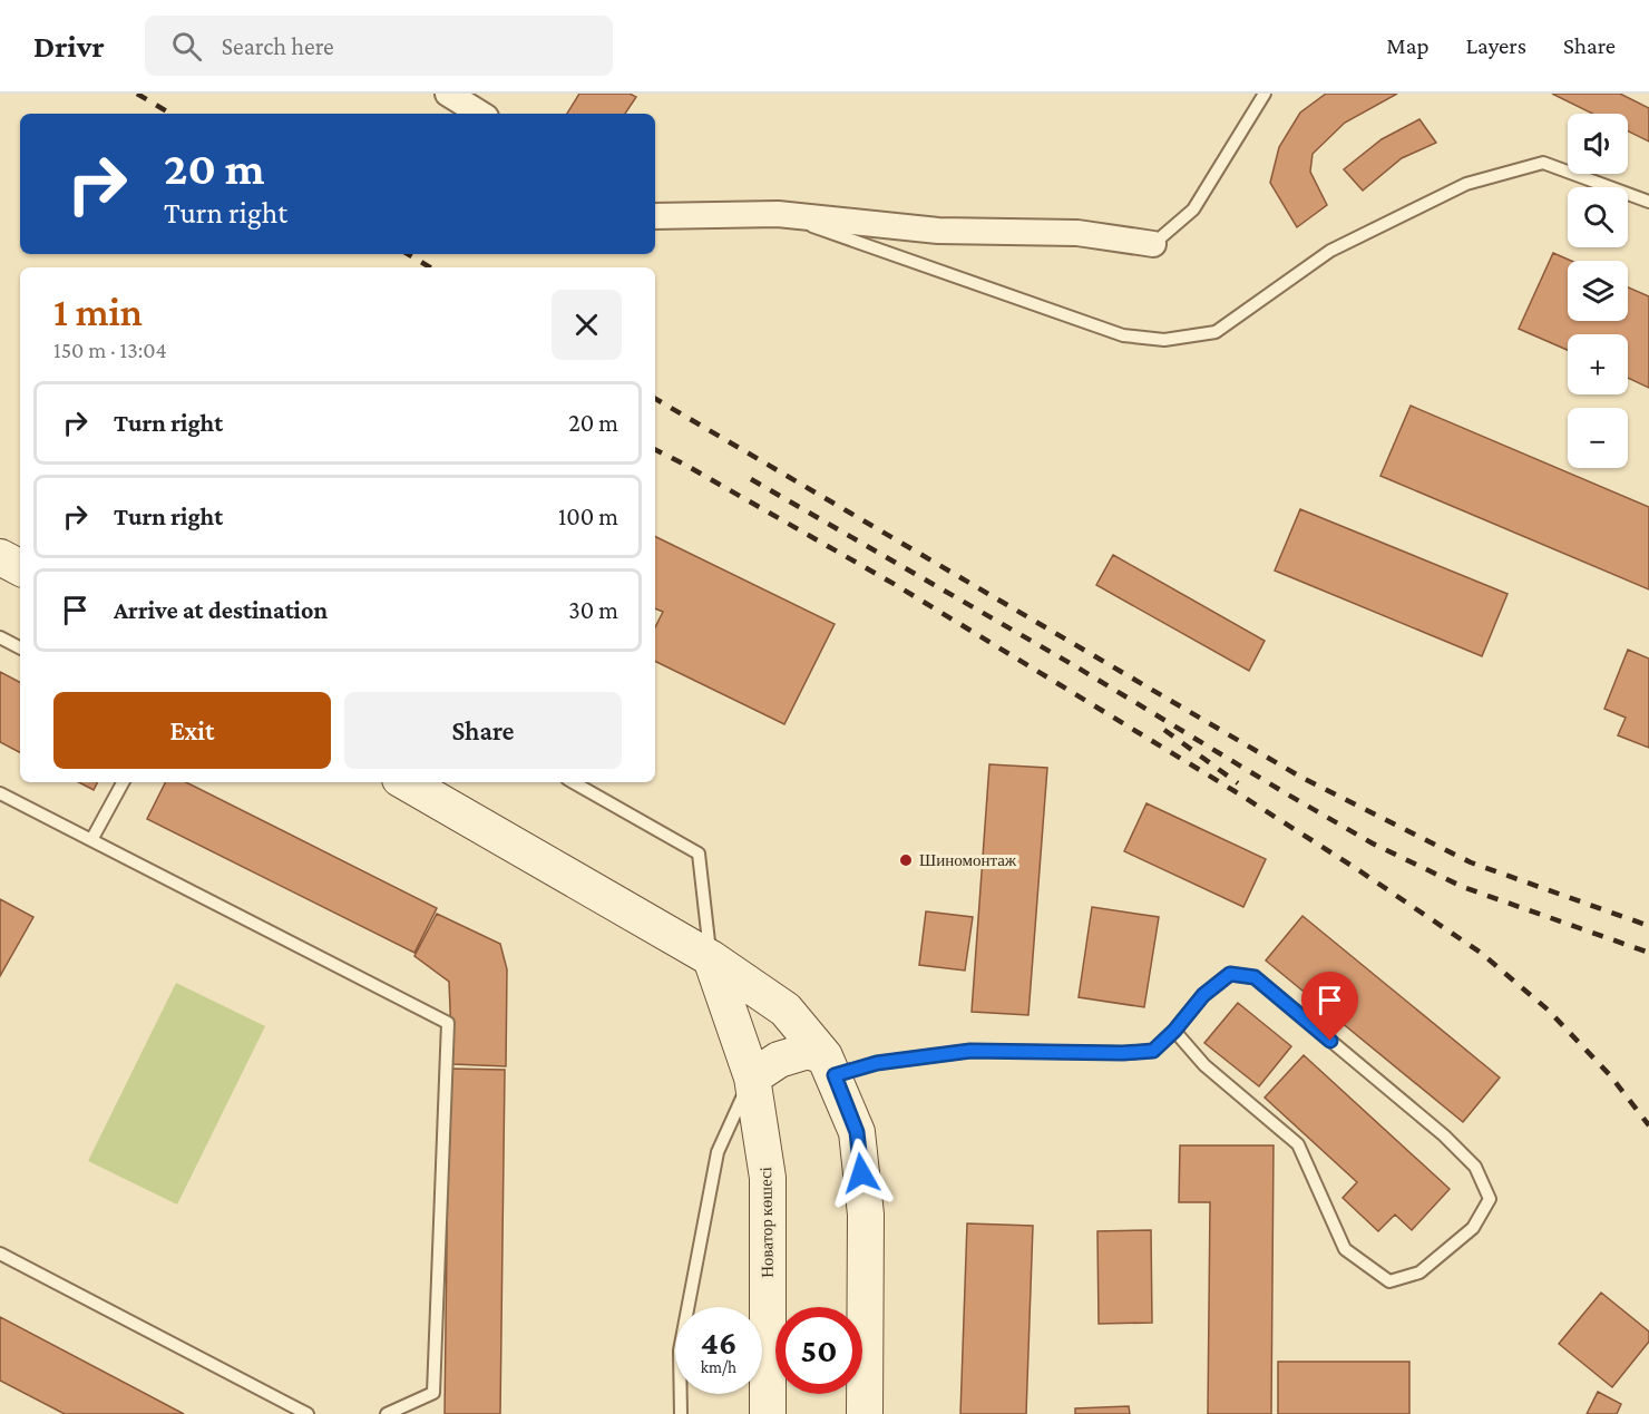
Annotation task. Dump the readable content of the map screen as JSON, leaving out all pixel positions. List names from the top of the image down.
{
  "streets": {
    "main road": ["Новатор көшесі"]
  },
  "places": ["Шиномонтаж"],
  "page": {
    "header": "Drivr",
    "search": "Search here",
    "nav": ["Map", "Layers", "Share"],
    "map_buttons": ["+", "−"],
    "turn": ["20 m", "Turn right"],
    "heading": ["1 min", "150 m · 13:04"],
    "list": [
      {
        "name": "Turn right",
        "value": "20 m"
      },
      {
        "name": "Turn right",
        "value": "100 m"
      },
      {
        "name": "Arrive at destination",
        "value": "30 m"
      }
    ],
    "buttons": ["Exit", "Share"],
    "speed": "46 km/h",
    "limit": "50"
  }
}
